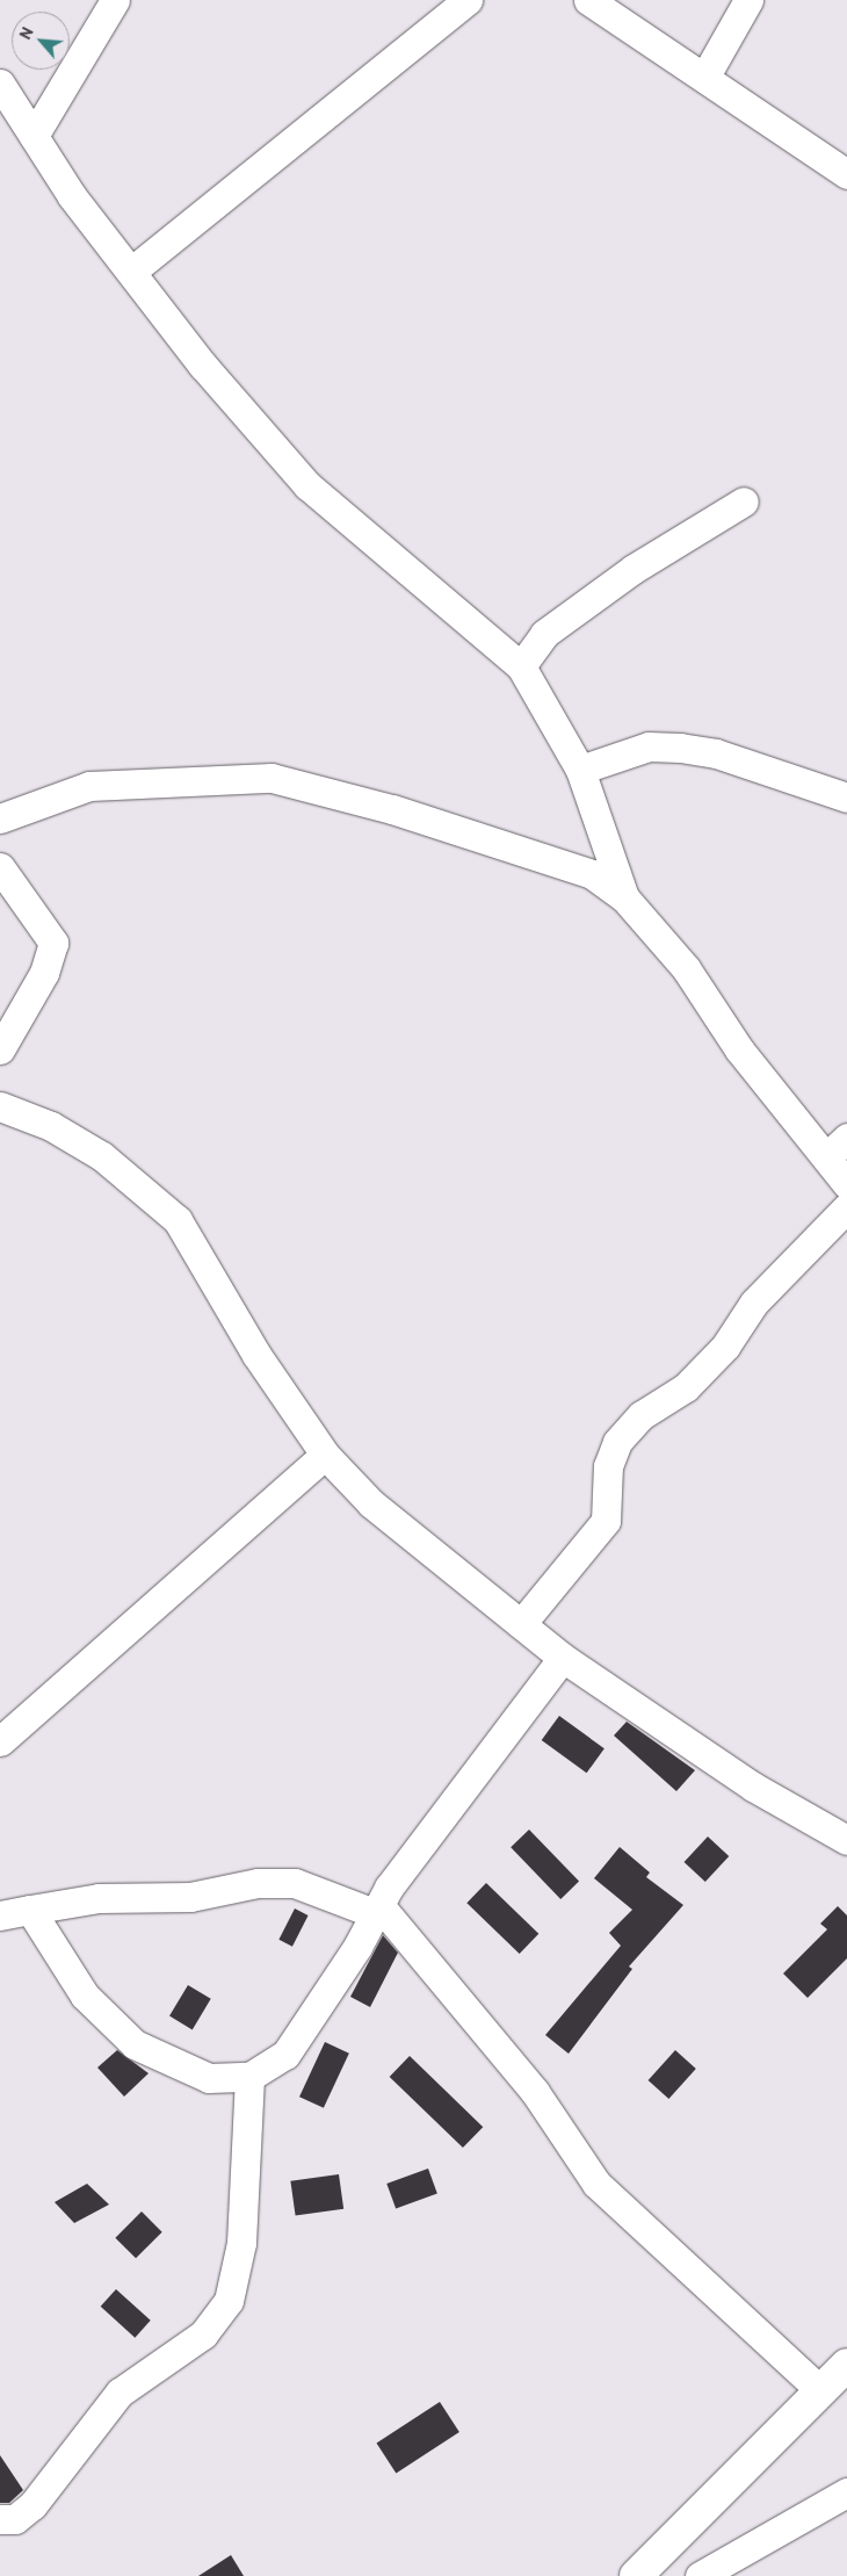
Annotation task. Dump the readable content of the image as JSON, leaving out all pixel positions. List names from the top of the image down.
{
  "north": "top left"
}
